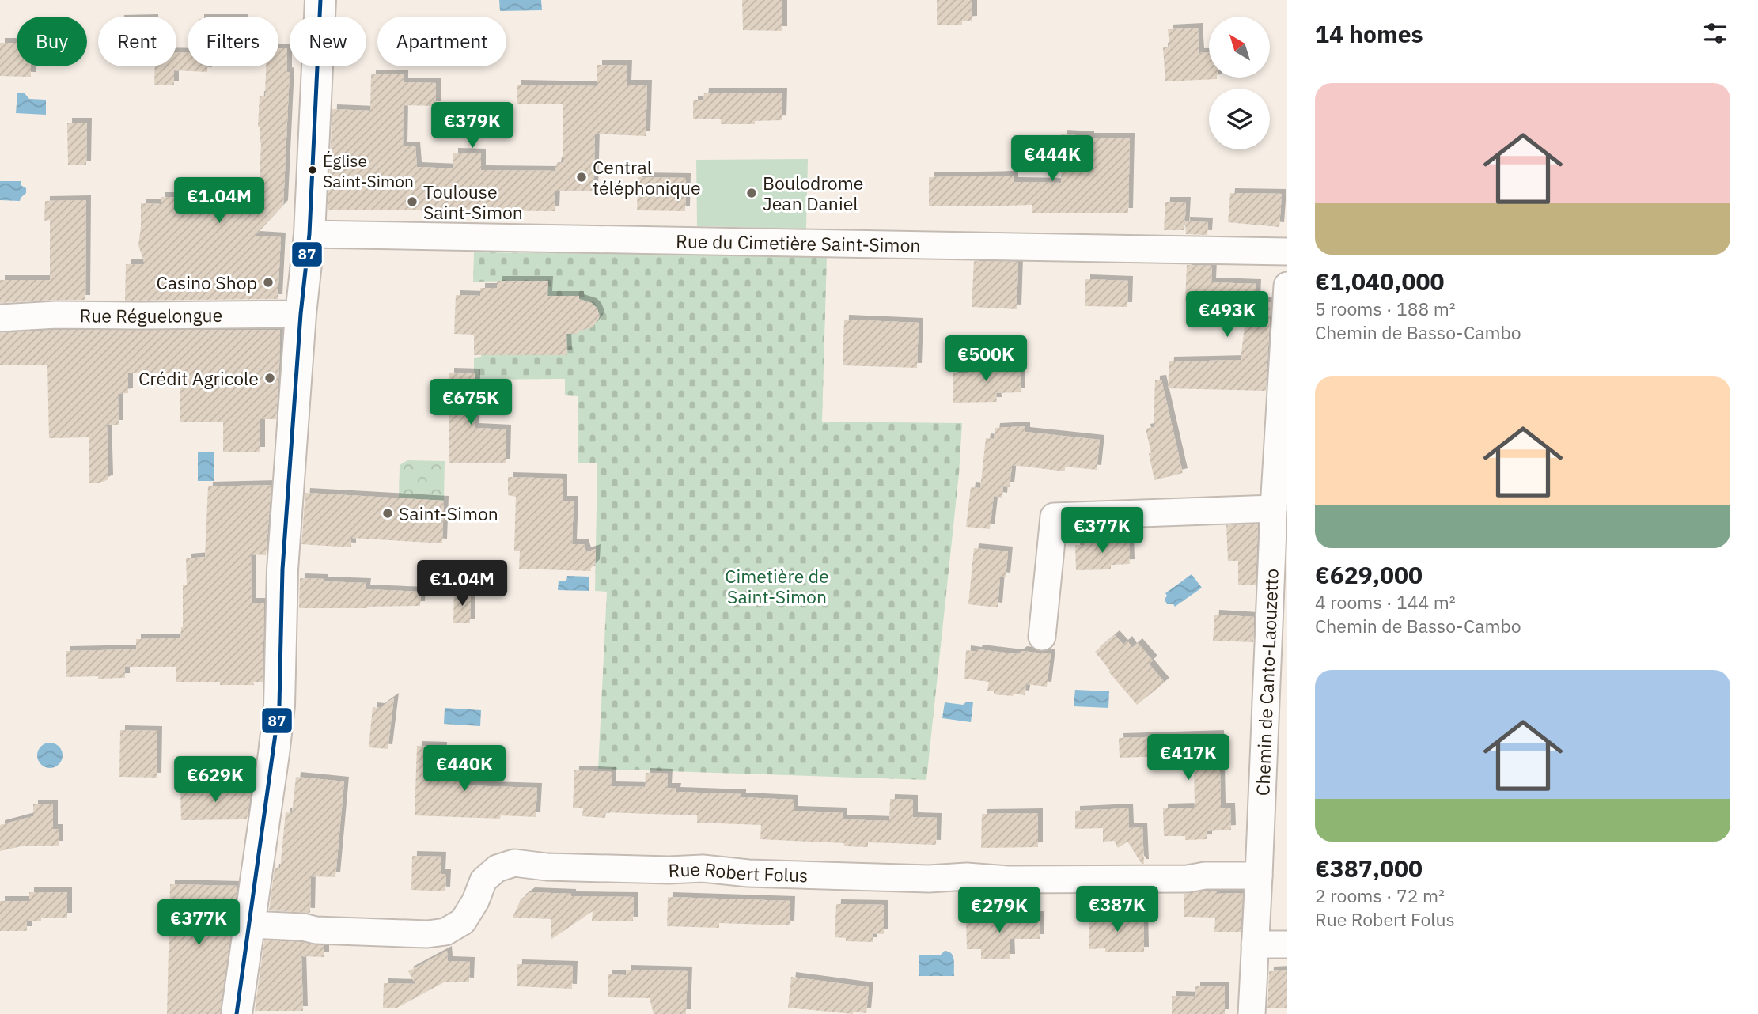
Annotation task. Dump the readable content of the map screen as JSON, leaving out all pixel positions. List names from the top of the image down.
{
  "streets": {
    "street": [
      "Rue du Cimetière Saint-Simon",
      "Rue Réguelongue",
      "Chemin de Canto-Laouzetto",
      "Rue Robert Folus"
    ]
  },
  "crossings": [
    ["Chemin de Canto-Laouzetto", "Rue Robert Folus"]
  ],
  "parks": ["Cimetière de Saint-Simon"],
  "places": [
    "Église Saint-Simon",
    "Central téléphonique",
    "Boulodrome Jean Daniel",
    "Toulouse Saint-Simon",
    "Casino Shop",
    "Crédit Agricole",
    "Saint-Simon"
  ],
  "lines": ["transit line 87"],
  "north": "top left",
  "page": {
    "heading": "14 homes",
    "chip": [
      "Buy",
      "Rent",
      "Filters",
      "New",
      "Apartment"
    ],
    "list": [
      {
        "name": "€1,040,000",
        "note": "5 rooms · 188 m² · Chemin de Basso-Cambo"
      },
      {
        "name": "€629,000",
        "note": "4 rooms · 144 m² · Chemin de Basso-Cambo"
      },
      {
        "name": "€387,000",
        "note": "2 rooms · 72 m² · Rue Robert Folus"
      }
    ],
    "price": [
      "€379K",
      "€444K",
      "€1.04M",
      "€493K",
      "€500K",
      "€675K",
      "€377K",
      "€1.04M",
      "€417K",
      "€440K",
      "€629K",
      "€387K",
      "€279K",
      "€377K"
    ]
  }
}
